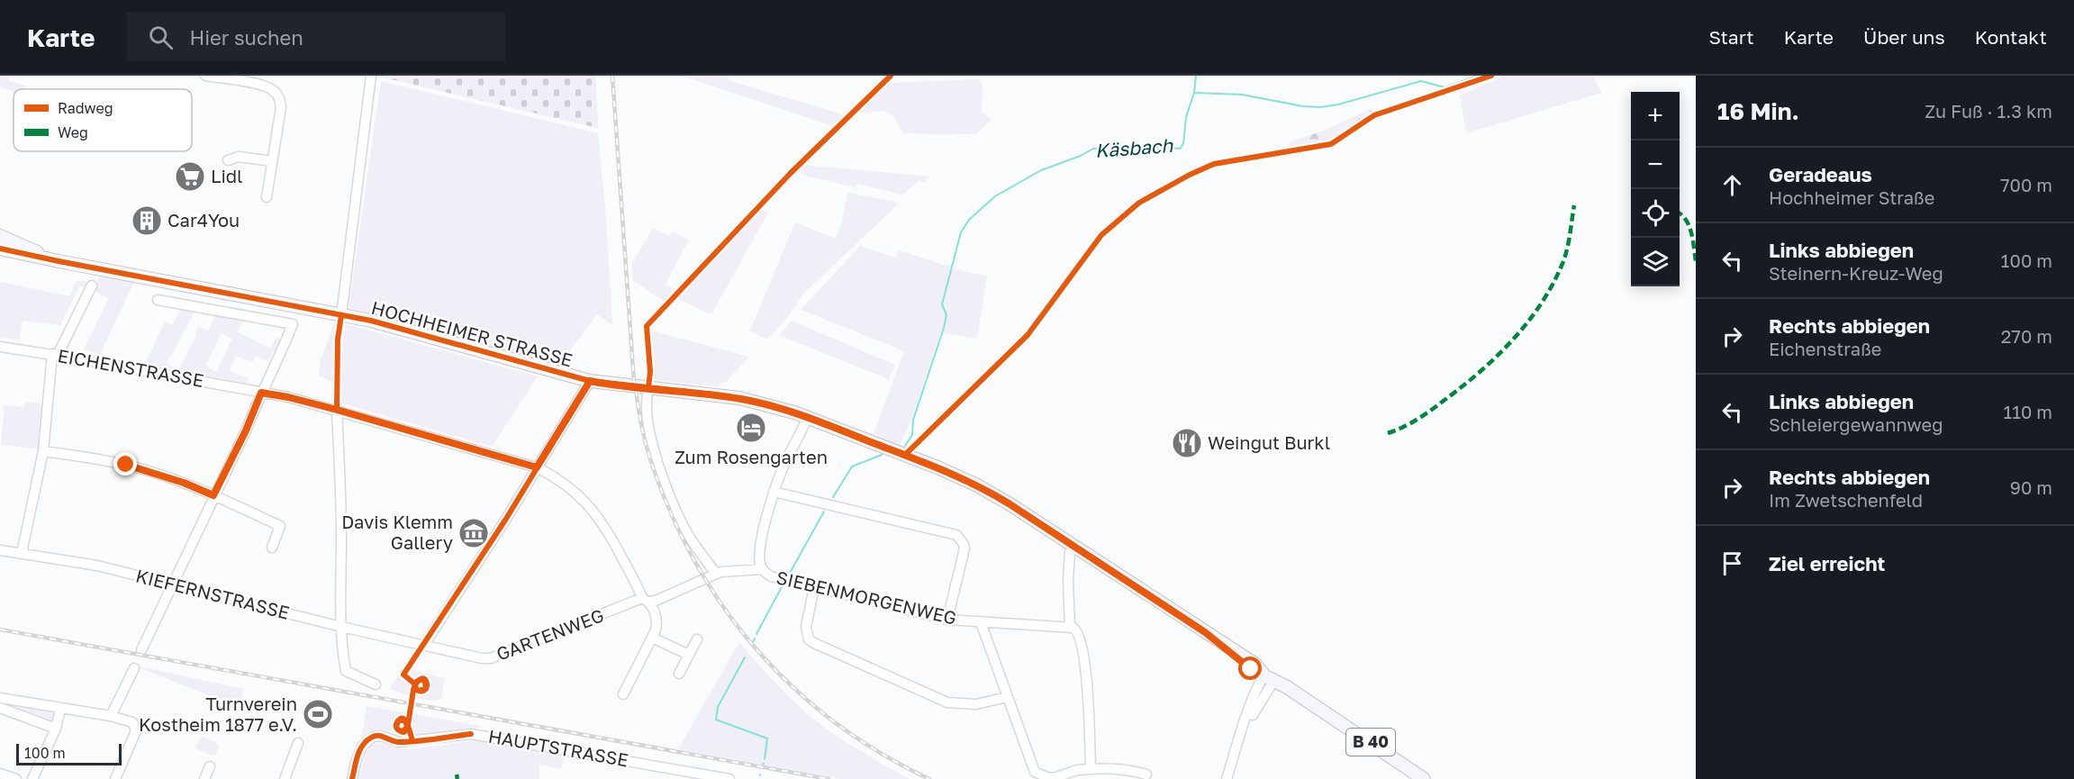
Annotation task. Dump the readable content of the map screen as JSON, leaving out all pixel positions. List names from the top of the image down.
{
  "streets": {
    "main road": ["HOCHHEIMER STRASSE", "B 40"],
    "street": [
      "EICHENSTRASSE",
      "KIEFERNSTRASSE",
      "SIEBENMORGENWEG",
      "GARTENWEG",
      "HAUPTSTRASSE"
    ]
  },
  "crossings": [
    ["HOCHHEIMER STRASSE", "SIEBENMORGENWEG"],
    ["EICHENSTRASSE", "GARTENWEG"],
    ["KIEFERNSTRASSE", "GARTENWEG"],
    ["SIEBENMORGENWEG", "GARTENWEG"]
  ],
  "water": ["Käsbach"],
  "places": {
    "supermarket": ["Lidl"],
    "building": ["Car4You"],
    "hotel": ["Zum Rosengarten"],
    "restaurant": ["Weingut Burkl"],
    "museum": ["Davis Klemm Gallery"],
    "sports": ["Turnverein Kostheim 1877 e.V."]
  },
  "legend": ["Radweg", "Weg"],
  "scale_bar": "100 m",
  "page": {
    "header": "Karte",
    "search": "Hier suchen",
    "nav": [
      "Start",
      "Karte",
      "Über uns",
      "Kontakt"
    ],
    "heading": ["16 Min.", "Zu Fuß · 1.3 km"],
    "map_buttons": ["+", "−"],
    "list": [
      ["Geradeaus", "Hochheimer Straße", "700 m"],
      ["Links abbiegen", "Steinern-Kreuz-Weg", "100 m"],
      ["Rechts abbiegen", "Eichenstraße", "270 m"],
      ["Links abbiegen", "Schleiergewannweg", "110 m"],
      ["Rechts abbiegen", "Im Zwetschenfeld", "90 m"],
      "Ziel erreicht"
    ],
    "scale": "100 m"
  }
}
